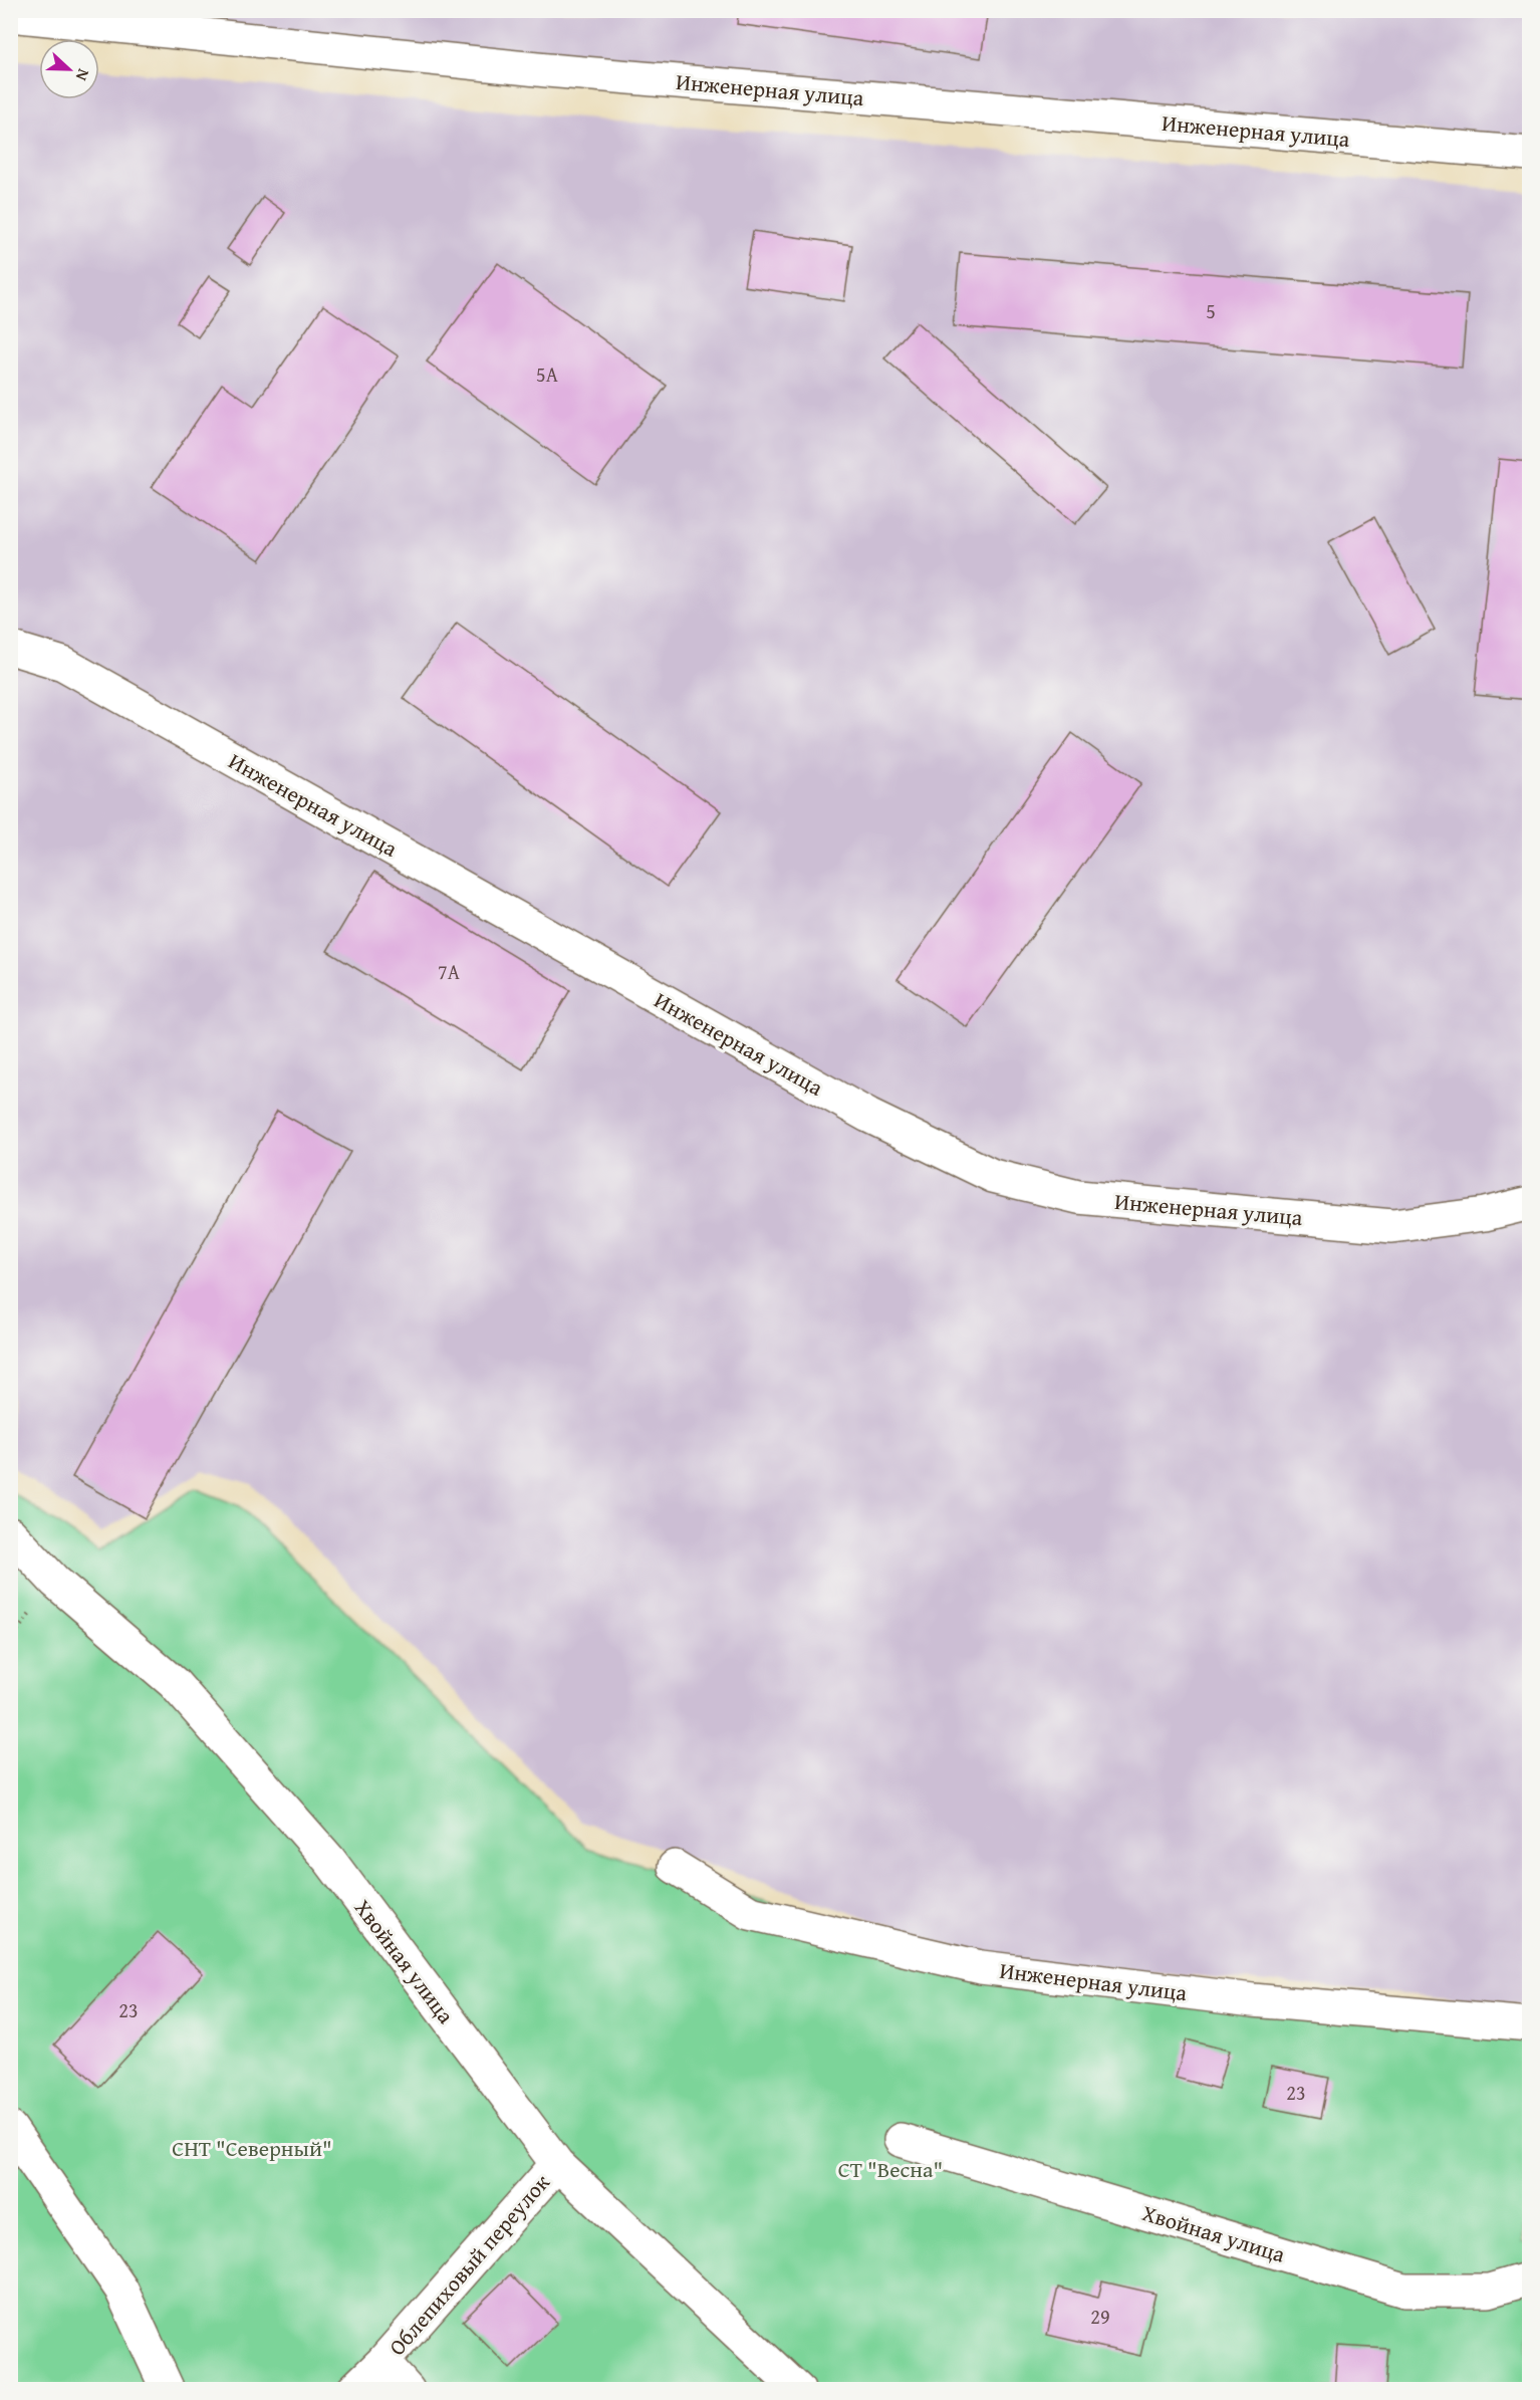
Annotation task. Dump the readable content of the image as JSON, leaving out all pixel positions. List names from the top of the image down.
{
  "streets": {
    "street": ["Инженерная улица", "Хвойная улица", "Облепиховый переулок"]
  },
  "crossings": [
    ["Хвойная улица", "Облепиховый переулок"]
  ],
  "parks": ["СНТ \"Северный\"", "СТ \"Весна\""],
  "house_numbers": [
    "5",
    "5А",
    "7А",
    "23",
    "23",
    "29"
  ],
  "north": "right"
}
